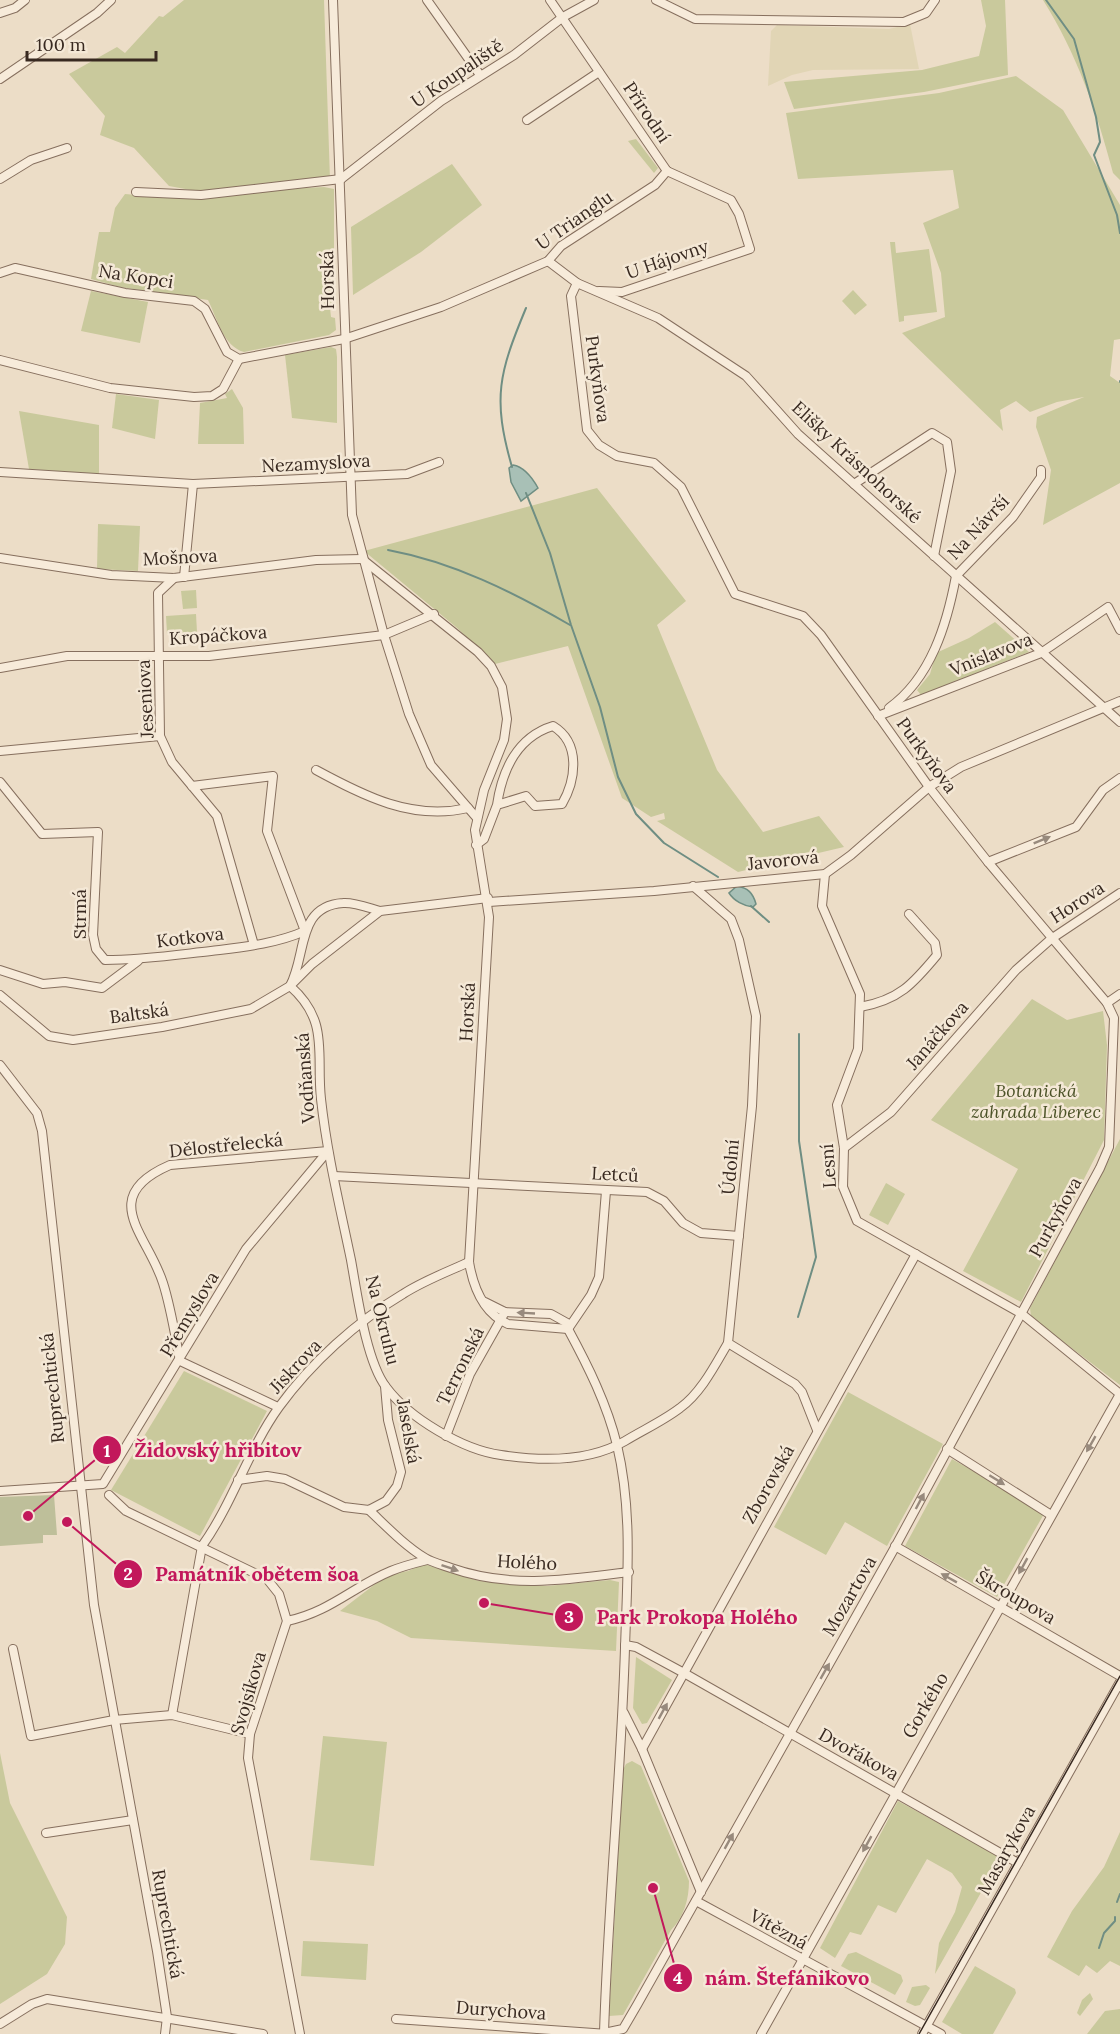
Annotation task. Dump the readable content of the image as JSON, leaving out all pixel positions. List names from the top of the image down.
{
  "streets": {
    "street": [
      "U Koupaliště",
      "Přírodní",
      "U Trianglu",
      "U Hájovny",
      "Na Kopci",
      "Horská",
      "Purkyňova",
      "Elišky Krásnohorské",
      "Nezamyslova",
      "Na Návrší",
      "Mošnova",
      "Kropáčkova",
      "Vnislavova",
      "Jeseniova",
      "Javorová",
      "Horova",
      "Strmá",
      "Kotkova",
      "Baltská",
      "Janáčkova",
      "Vodňanská",
      "Dělostřelecká",
      "Lesní",
      "Údolní",
      "Letců",
      "Přemyslova",
      "Na Okruhu",
      "Jiskrova",
      "Terronská",
      "Ruprechtická",
      "Jaselská",
      "Zborovská",
      "Holého",
      "Mozartova",
      "Škroupova",
      "Svojsíkova",
      "Gorkého",
      "Dvořákova",
      "Masarykova",
      "Vítězná",
      "Durychova"
    ]
  },
  "crossings": [
    ["U Koupaliště", "Přírodní"],
    ["U Koupaliště", "Horská"],
    ["Přírodní", "U Trianglu"],
    ["Přírodní", "U Hájovny"],
    ["U Trianglu", "U Hájovny"],
    ["U Trianglu", "Horská"],
    ["U Trianglu", "Elišky Krásnohorské"],
    ["U Hájovny", "Elišky Krásnohorské"],
    ["Horská", "Nezamyslova"],
    ["Horská", "Mošnova"],
    ["Horská", "Kropáčkova"],
    ["Horská", "Javorová"],
    ["Horská", "Letců"],
    ["Horská", "Jiskrova"],
    ["Horská", "Terronská"],
    ["Purkyňova", "Elišky Krásnohorské"],
    ["Purkyňova", "Vnislavova"],
    ["Purkyňova", "Javorová"],
    ["Purkyňova", "Horova"],
    ["Purkyňova", "Janáčkova"],
    ["Purkyňova", "Lesní"],
    ["Purkyňova", "Mozartova"],
    ["Elišky Krásnohorské", "Na Návrší"],
    ["Elišky Krásnohorské", "Vnislavova"],
    ["Elišky Krásnohorské", "Javorová"],
    ["Mošnova", "Jeseniova"],
    ["Kropáčkova", "Jeseniova"],
    ["Jeseniova", "Kotkova"],
    ["Javorová", "Lesní"],
    ["Javorová", "Údolní"],
    ["Horova", "Janáčkova"],
    ["Strmá", "Kotkova"],
    ["Baltská", "Vodňanská"],
    ["Janáčkova", "Lesní"],
    ["Vodňanská", "Dělostřelecká"],
    ["Vodňanská", "Letců"],
    ["Vodňanská", "Přemyslova"],
    ["Vodňanská", "Na Okruhu"],
    ["Dělostřelecká", "Přemyslova"],
    ["Lesní", "Zborovská"],
    ["Lesní", "Mozartova"],
    ["Lesní", "Gorkého"],
    ["Údolní", "Letců"],
    ["Údolní", "Na Okruhu"],
    ["Letců", "Na Okruhu"],
    ["Přemyslova", "Ruprechtická"],
    ["Na Okruhu", "Jiskrova"],
    ["Na Okruhu", "Terronská"],
    ["Na Okruhu", "Jaselská"],
    ["Jaselská", "Holého"],
    ["Zborovská", "Dvořákova"],
    ["Mozartova", "Škroupova"],
    ["Mozartova", "Dvořákova"],
    ["Mozartova", "Vítězná"],
    ["Mozartova", "Durychova"],
    ["Škroupova", "Gorkého"],
    ["Gorkého", "Dvořákova"],
    ["Gorkého", "Vítězná"],
    ["Dvořákova", "Masarykova"],
    ["Masarykova", "Vítězná"]
  ],
  "one_way": [
    "Holého",
    "Mozartova",
    "Škroupova",
    "Gorkého"
  ],
  "parks": ["Botanická zahrada Liberec"],
  "places": [
    "Židovský hřibitov",
    "Památník obětem šoa",
    "Park Prokopa Holého",
    "nám. Štefánikovo"
  ],
  "scale_bar": "100 m"
}
